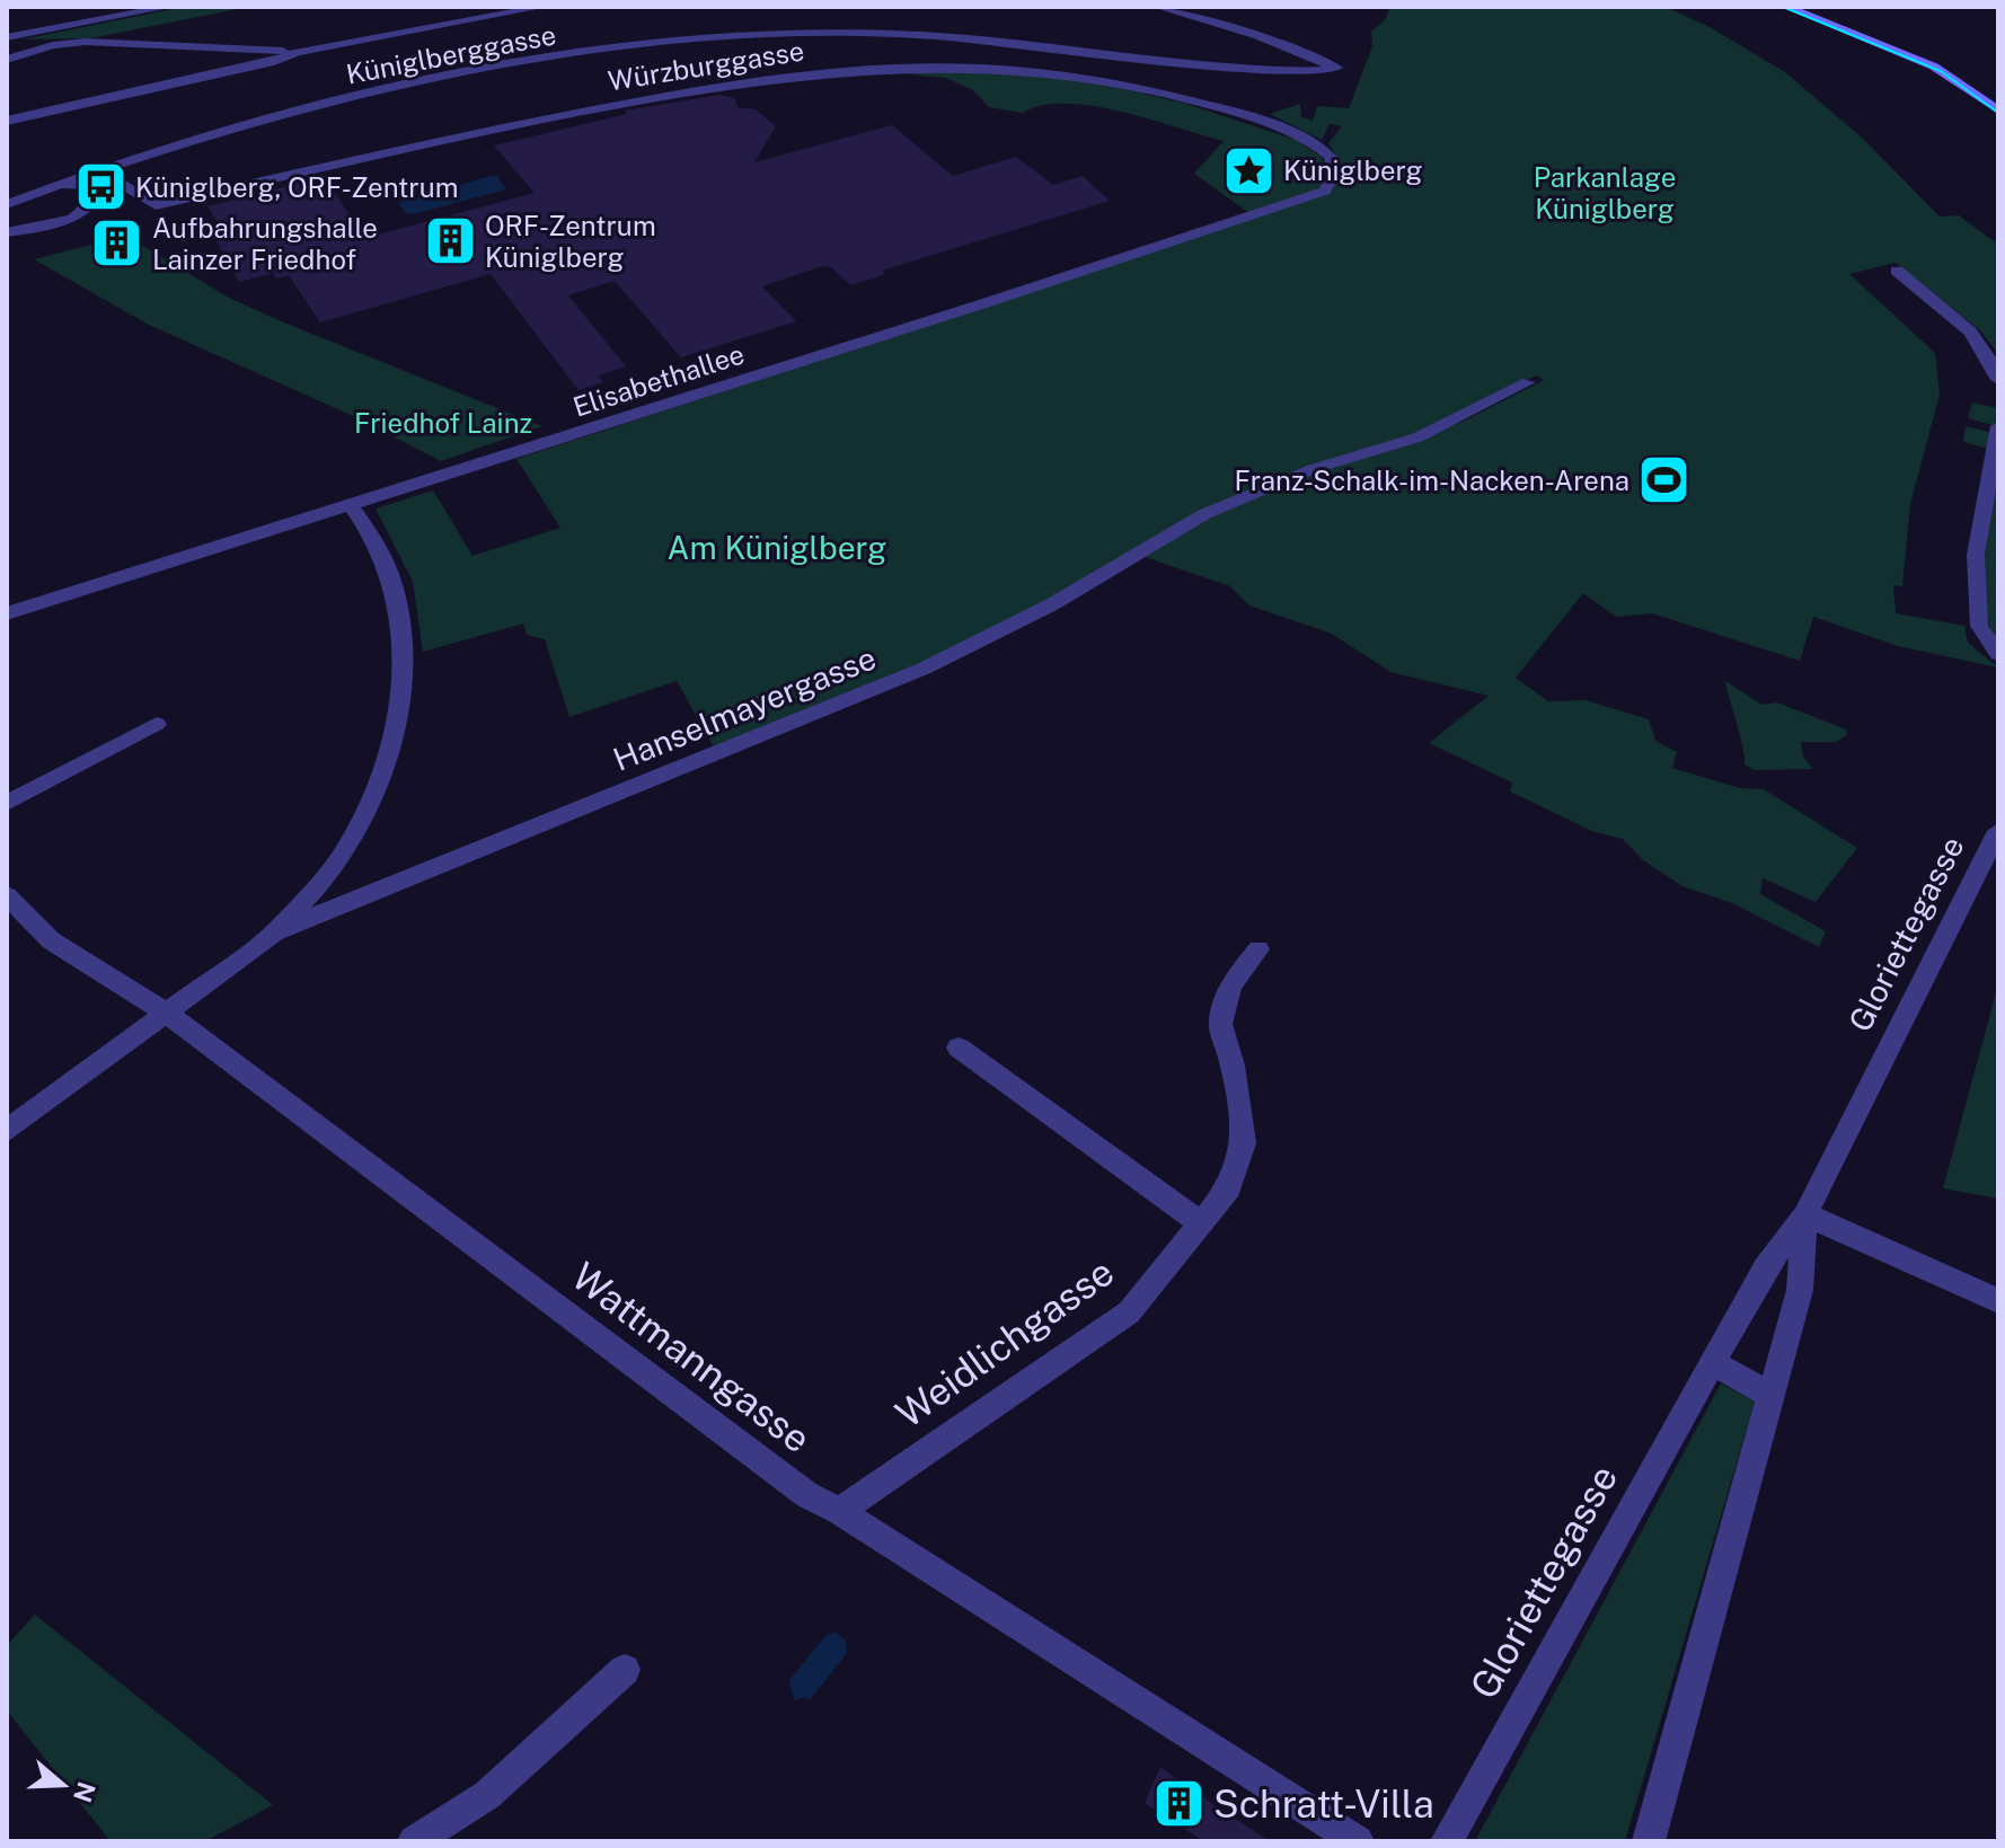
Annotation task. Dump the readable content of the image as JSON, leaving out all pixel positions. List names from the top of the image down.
{
  "streets": {
    "street": [
      "Küniglberggasse",
      "Würzburggasse",
      "Elisabethallee",
      "Hanselmayergasse",
      "Gloriettegasse",
      "Weidlichgasse",
      "Wattmanngasse"
    ]
  },
  "crossings": [
    ["Küniglberggasse", "Würzburggasse"],
    ["Würzburggasse", "Elisabethallee"],
    ["Hanselmayergasse", "Wattmanngasse"],
    ["Weidlichgasse", "Wattmanngasse"]
  ],
  "parks": ["Parkanlage Küniglberg", "Friedhof Lainz", "Am Küniglberg"],
  "places": {
    "place": ["Küniglberg"],
    "bus stop": ["Küniglberg, ORF-Zentrum"],
    "building": ["ORF-Zentrum Küniglberg", "Aufbahrungshalle Lainzer Friedhof", "Schratt-Villa"],
    "sports": ["Franz-Schalk-im-Nacken-Arena"]
  },
  "north": "right"
}
